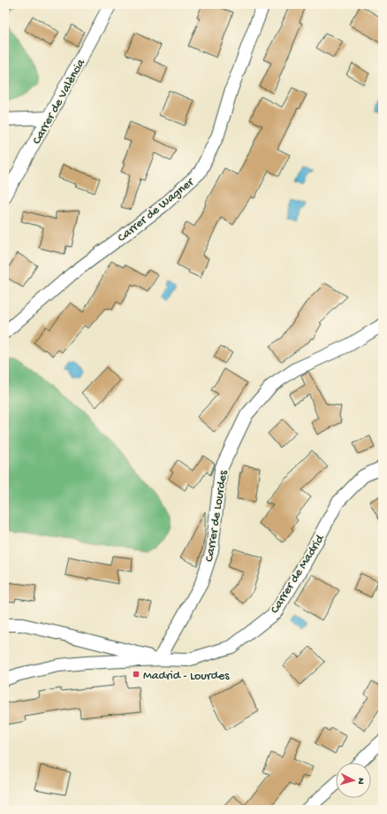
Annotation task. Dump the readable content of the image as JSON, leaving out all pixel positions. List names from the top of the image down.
{
  "streets": {
    "street": [
      "Carrer de València",
      "Carrer de Wagner",
      "Carrer de Lourdes",
      "Carrer de Madrid"
    ]
  },
  "crossings": [
    ["Carrer de Lourdes", "Carrer de Madrid"]
  ],
  "places": {
    "transit": ["Madrid - Lourdes"]
  },
  "north": "right"
}
